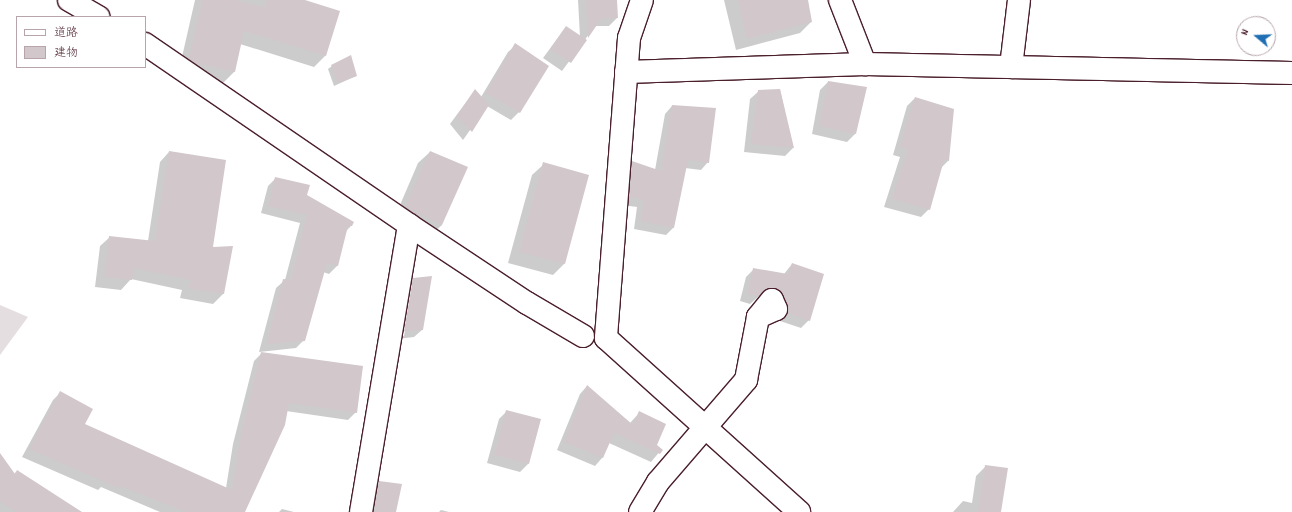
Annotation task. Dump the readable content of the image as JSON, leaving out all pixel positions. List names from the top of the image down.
{
  "legend": ["道路", "建物"],
  "north": "left"
}
